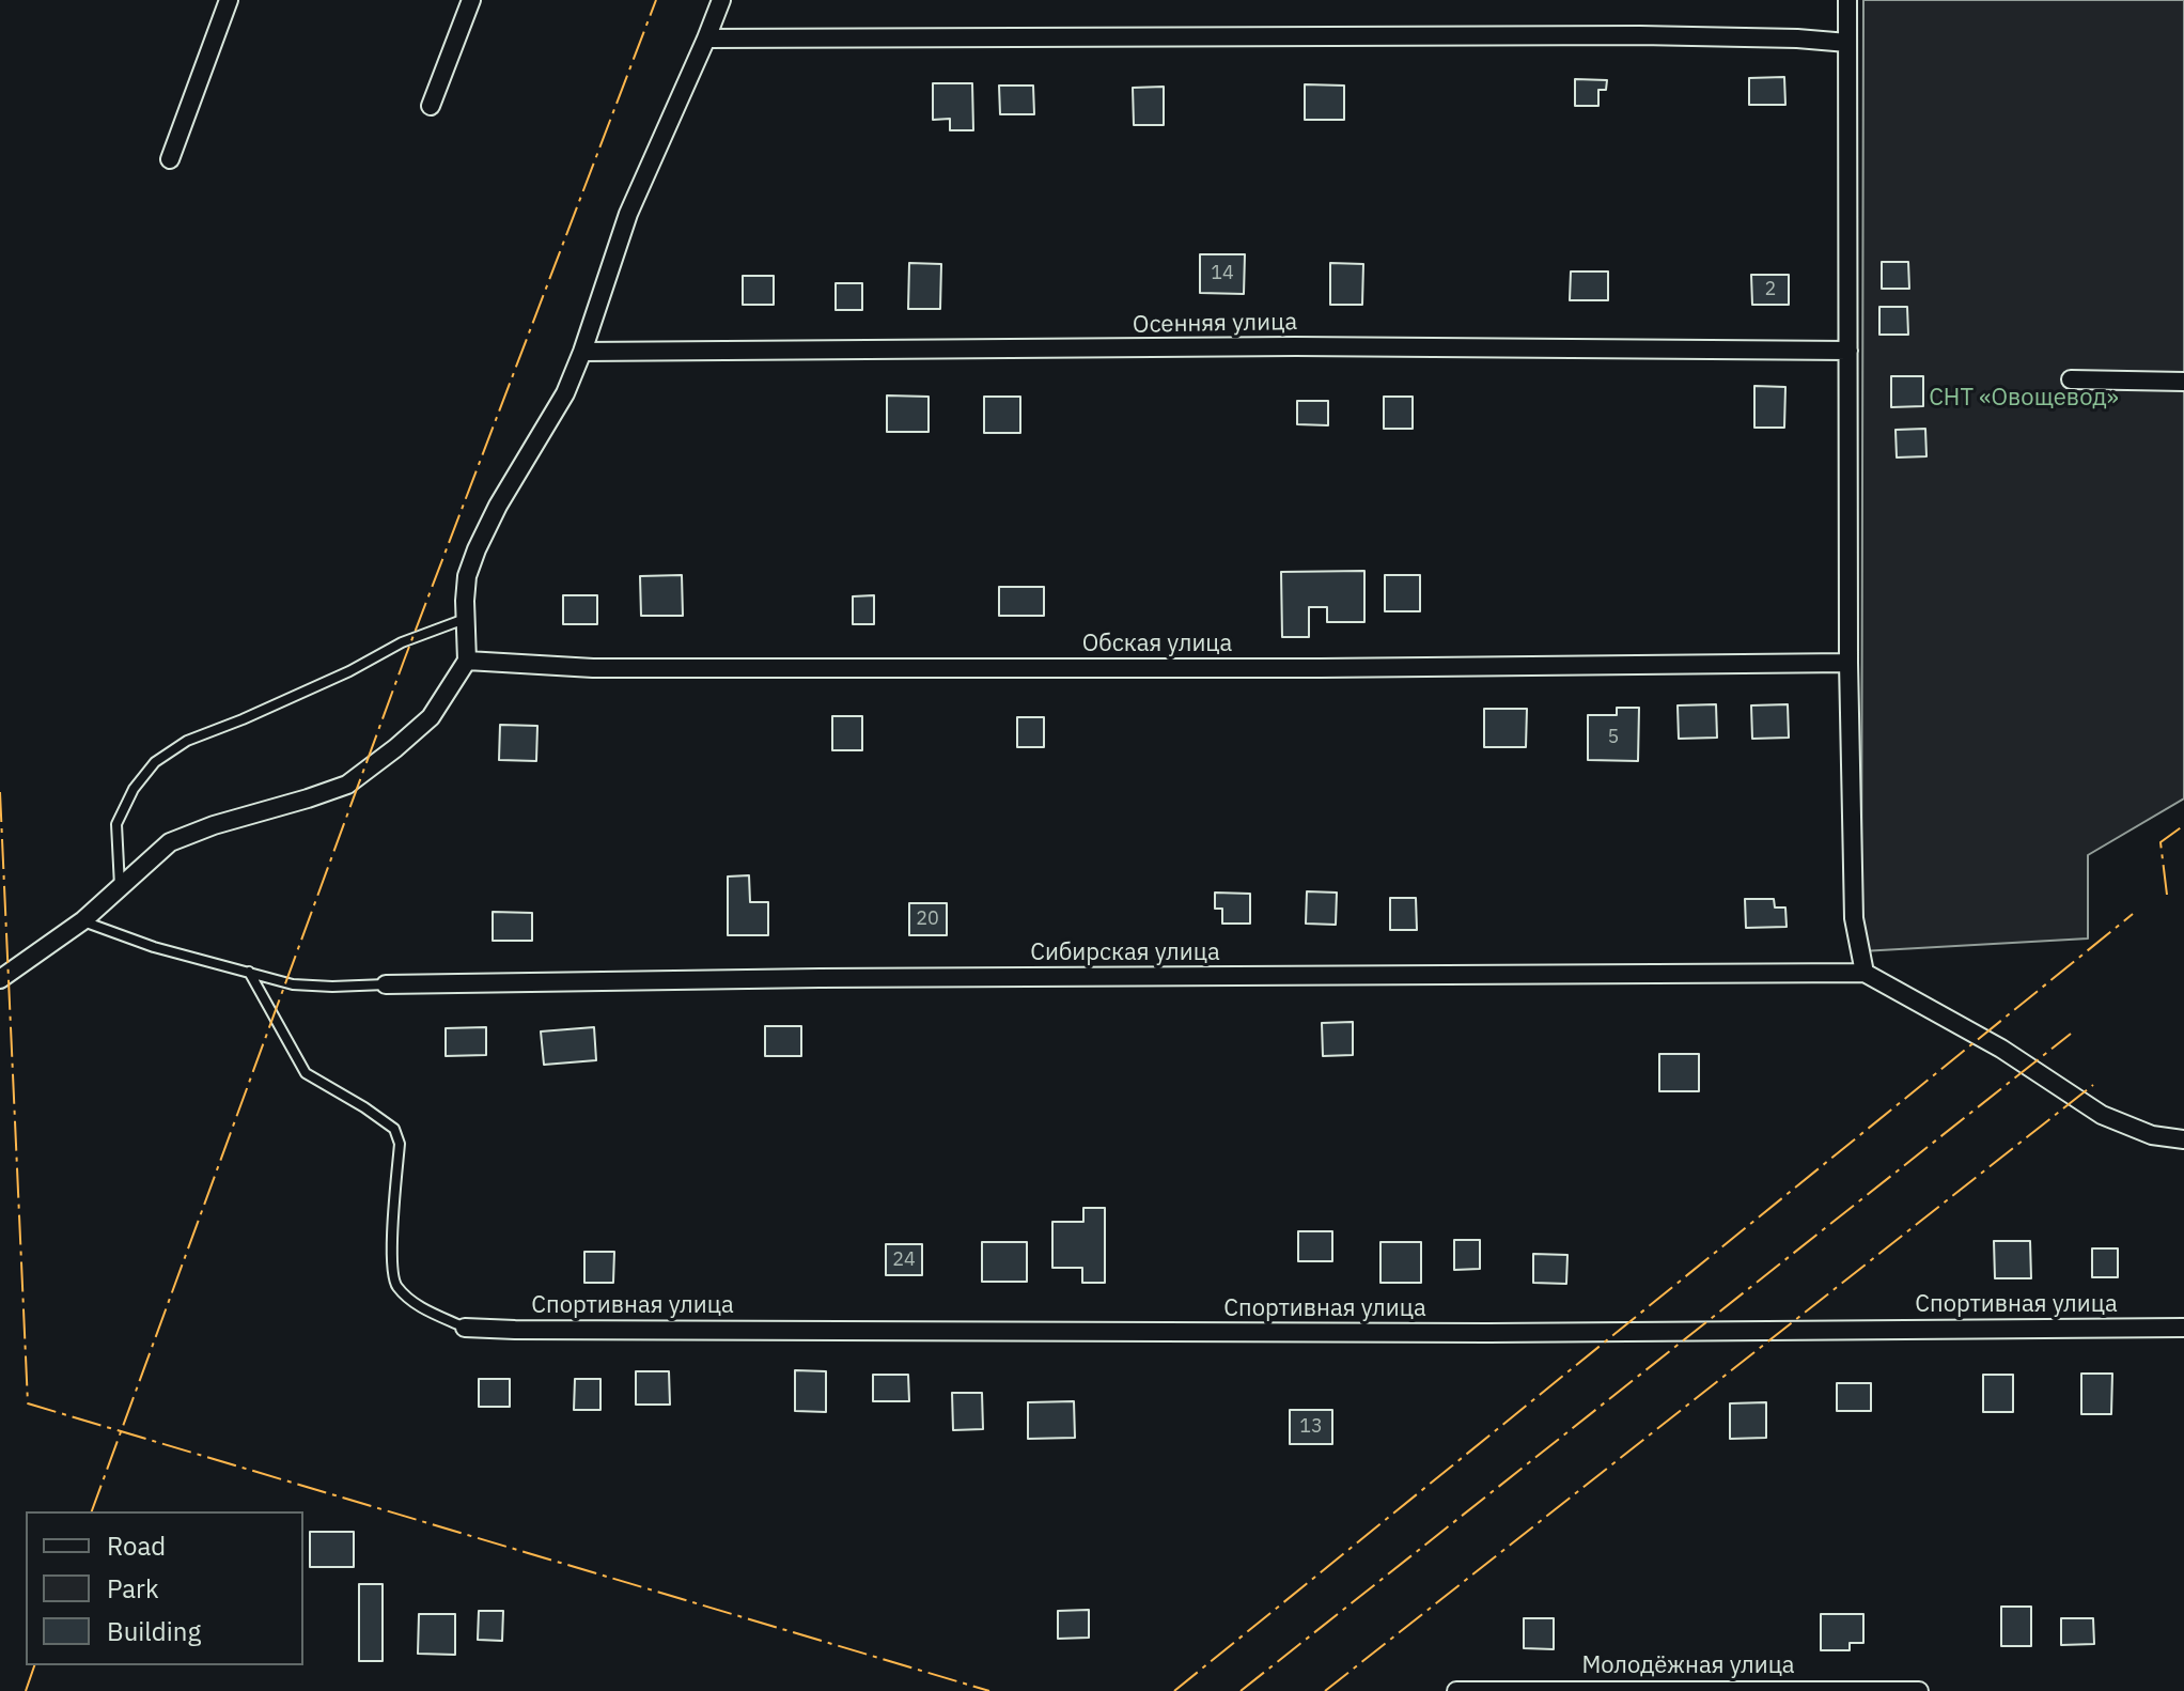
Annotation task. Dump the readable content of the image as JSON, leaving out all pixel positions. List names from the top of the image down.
{
  "streets": {
    "street": [
      "Осенняя улица",
      "Обская улица",
      "Сибирская улица",
      "Спортивная улица",
      "Молодёжная улица"
    ]
  },
  "parks": ["СНТ «Овощевод»"],
  "house_numbers": [
    "14",
    "2",
    "5",
    "20",
    "24",
    "13"
  ],
  "legend": ["Road", "Park", "Building"]
}
